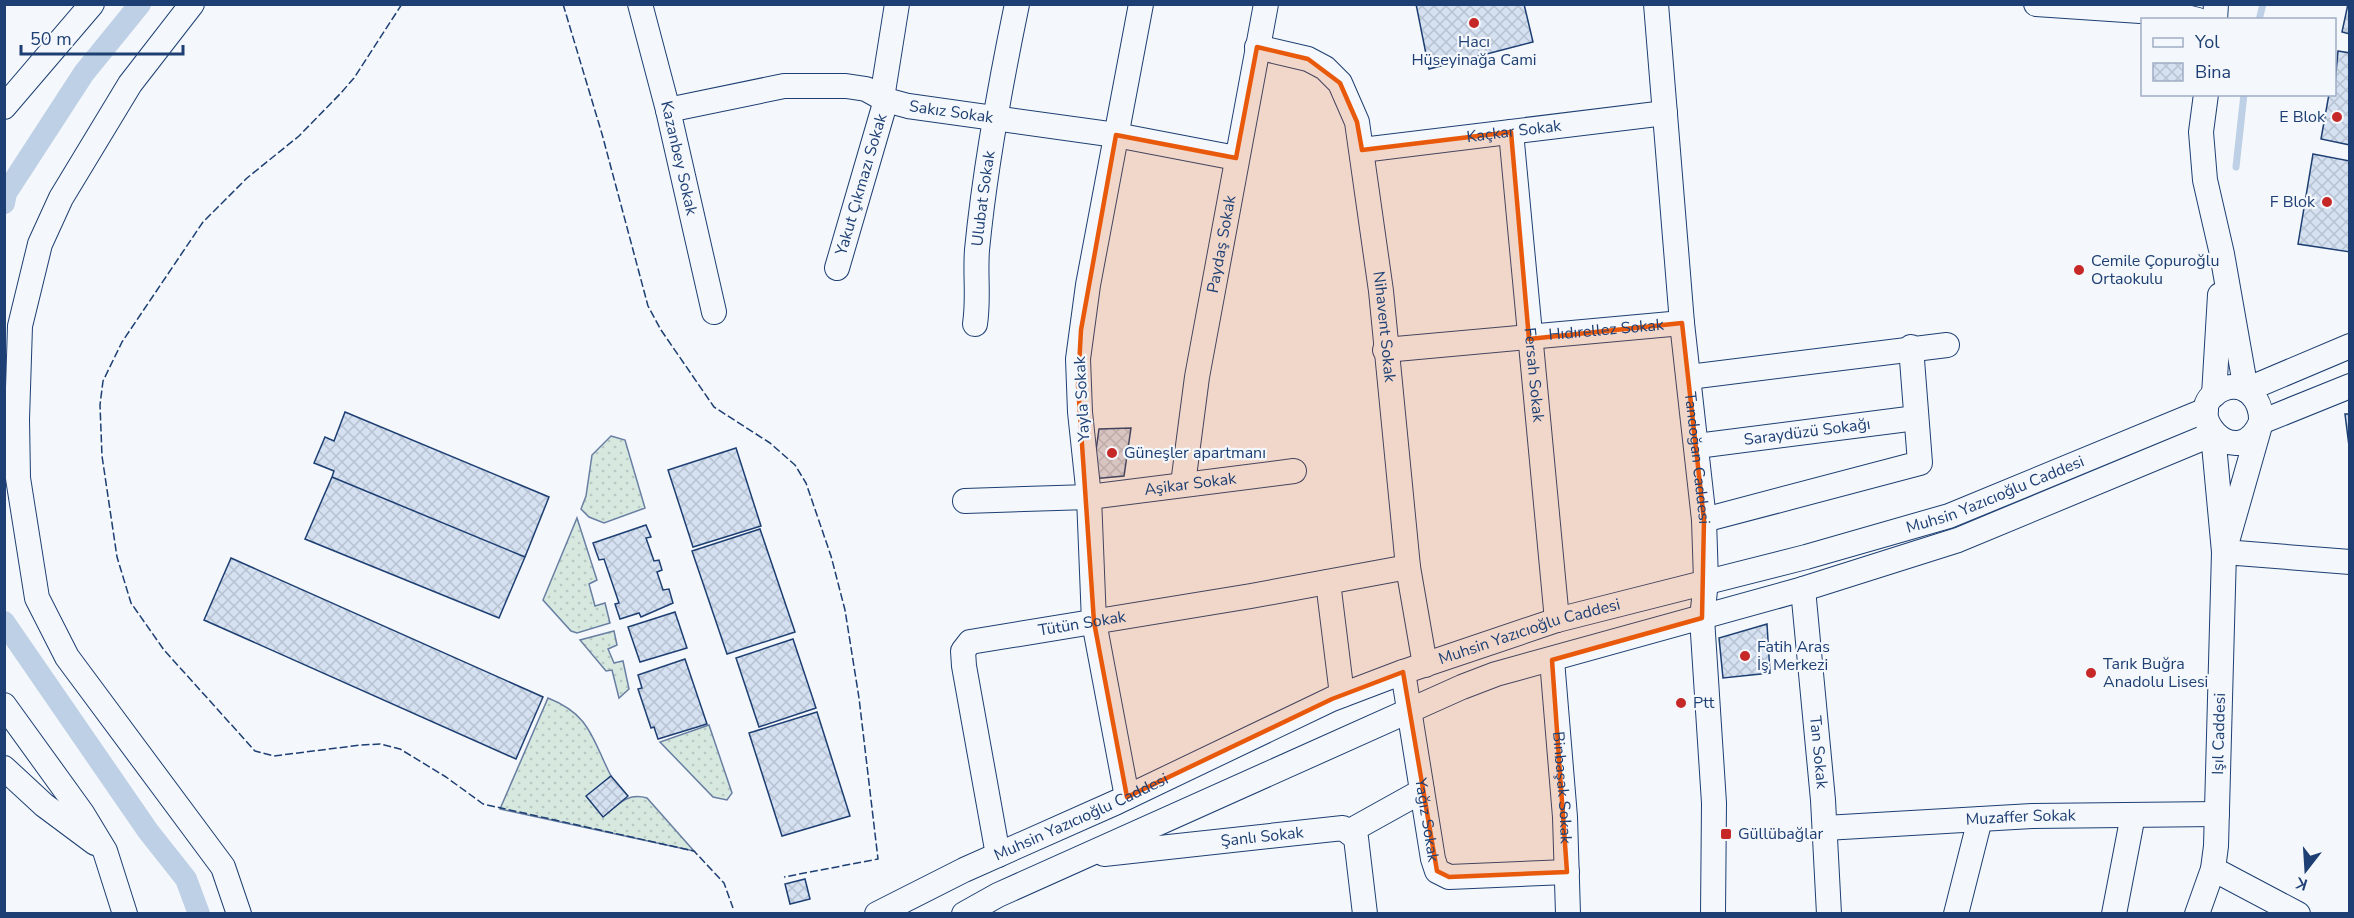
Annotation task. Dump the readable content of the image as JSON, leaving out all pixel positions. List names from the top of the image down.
{
  "streets": {
    "street": [
      "Sakız Sokak",
      "Kaçkar Sokak",
      "Kazanbey Sokak",
      "Yakut Çıkmazı Sokak",
      "Ulubat Sokak",
      "Paydaş Sokak",
      "Nihavent Sokak",
      "Hıdırellez Sokak",
      "Fersah Sokak",
      "Yayla Sokak",
      "Saraydüzü Sokağı",
      "Tandoğan Caddesi",
      "Aşikar Sokak",
      "Muhsin Yazıcıoğlu Caddesi",
      "Tütün Sokak",
      "Işıl Caddesi",
      "Tan Sokak",
      "Binbaşak Sokak",
      "Muzaffer Sokak",
      "Yağız Sokak",
      "Şanlı Sokak"
    ]
  },
  "crossings": [
    ["Sakız Sokak", "Kazanbey Sokak"],
    ["Sakız Sokak", "Yakut Çıkmazı Sokak"],
    ["Sakız Sokak", "Ulubat Sokak"],
    ["Sakız Sokak", "Paydaş Sokak"],
    ["Sakız Sokak", "Yayla Sokak"],
    ["Kaçkar Sokak", "Nihavent Sokak"],
    ["Kaçkar Sokak", "Fersah Sokak"],
    ["Kaçkar Sokak", "Tandoğan Caddesi"],
    ["Paydaş Sokak", "Nihavent Sokak"],
    ["Paydaş Sokak", "Aşikar Sokak"],
    ["Nihavent Sokak", "Hıdırellez Sokak"],
    ["Nihavent Sokak", "Muhsin Yazıcıoğlu Caddesi"],
    ["Nihavent Sokak", "Tütün Sokak"],
    ["Hıdırellez Sokak", "Fersah Sokak"],
    ["Hıdırellez Sokak", "Tandoğan Caddesi"],
    ["Fersah Sokak", "Muhsin Yazıcıoğlu Caddesi"],
    ["Yayla Sokak", "Aşikar Sokak"],
    ["Yayla Sokak", "Muhsin Yazıcıoğlu Caddesi"],
    ["Yayla Sokak", "Tütün Sokak"],
    ["Saraydüzü Sokağı", "Tandoğan Caddesi"],
    ["Tandoğan Caddesi", "Muhsin Yazıcıoğlu Caddesi"],
    ["Muhsin Yazıcıoğlu Caddesi", "Tütün Sokak"],
    ["Muhsin Yazıcıoğlu Caddesi", "Tan Sokak"],
    ["Muhsin Yazıcıoğlu Caddesi", "Binbaşak Sokak"],
    ["Muhsin Yazıcıoğlu Caddesi", "Yağız Sokak"],
    ["Muhsin Yazıcıoğlu Caddesi", "Şanlı Sokak"],
    ["Işıl Caddesi", "Muzaffer Sokak"],
    ["Tan Sokak", "Muzaffer Sokak"],
    ["Binbaşak Sokak", "Yağız Sokak"]
  ],
  "places": {
    "other": [
      "Hacı Hüseyinağa Cami",
      "E Blok",
      "F Blok",
      "Cemile Çopuroğlu Ortaokulu",
      "Güneşler apartmanı",
      "Fatih Aras İş Merkezi",
      "Tarık Buğra Anadolu Lisesi",
      "Ptt"
    ],
    "transit": ["Güllübağlar"]
  },
  "legend": ["Yol", "Bina"],
  "scale_bar": "50 m",
  "north": "bottom"
}
